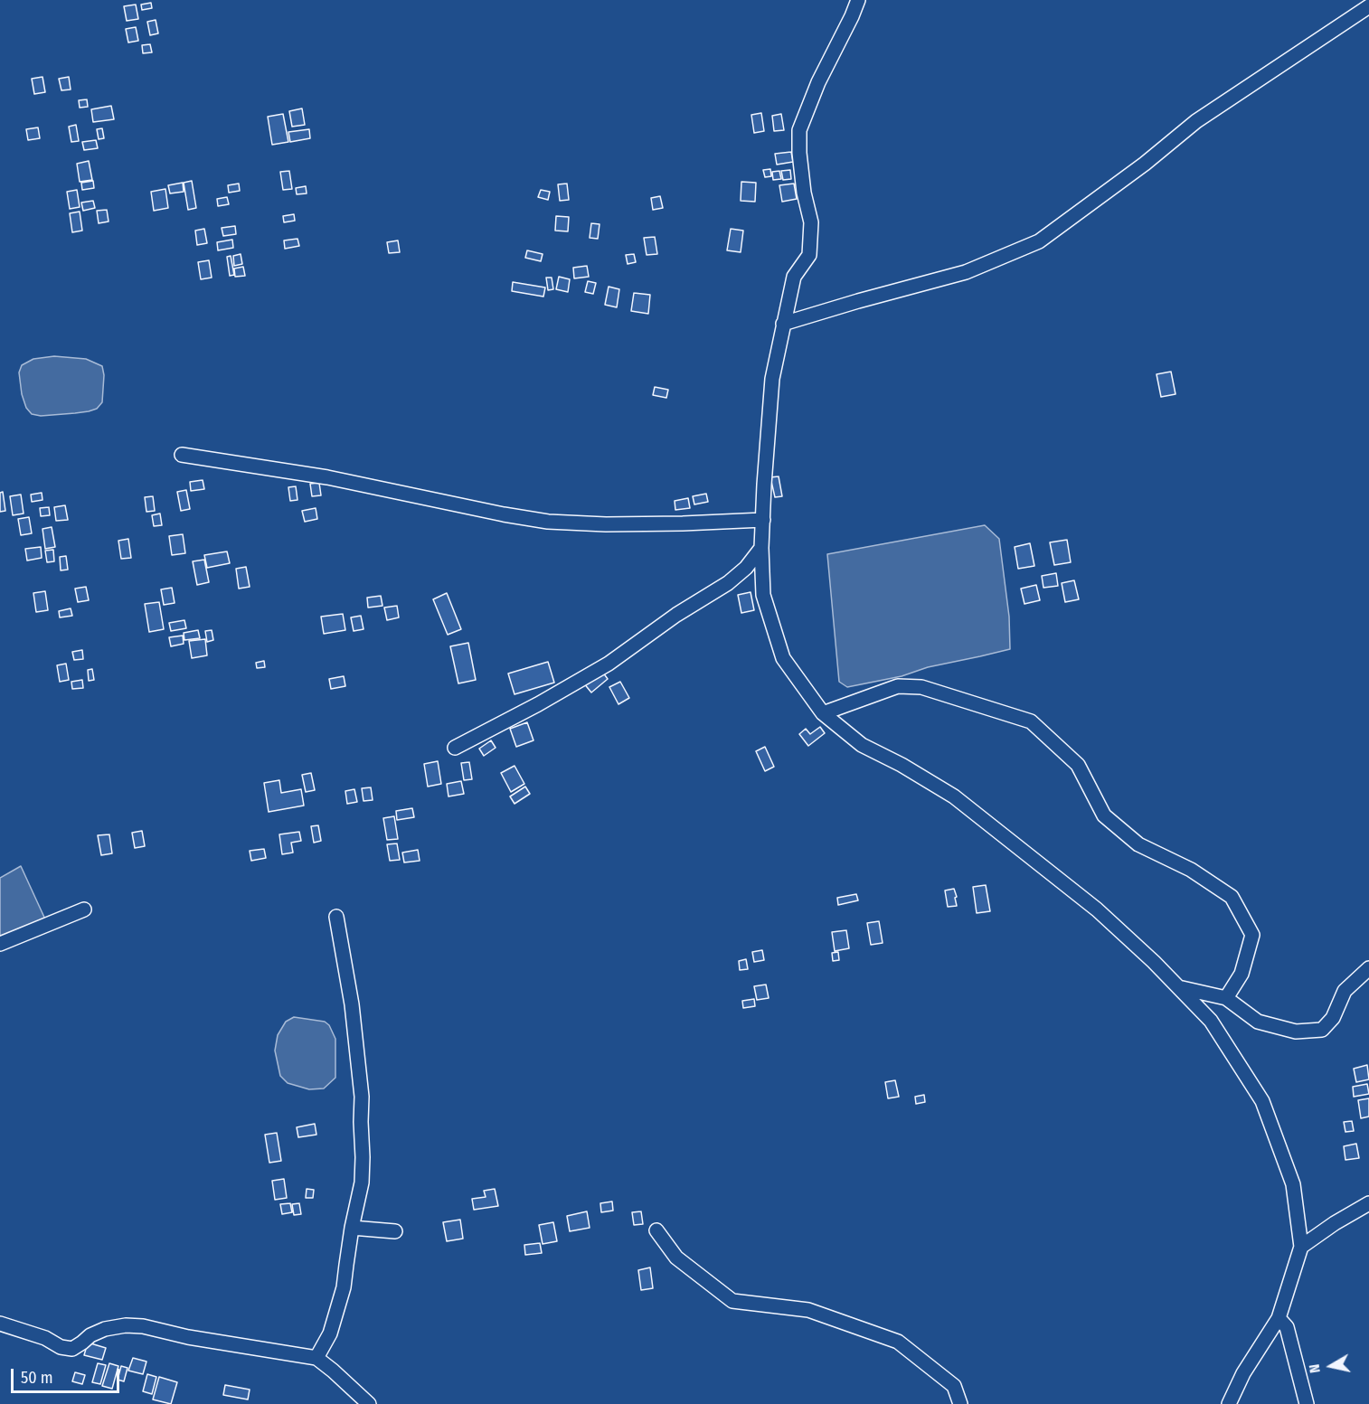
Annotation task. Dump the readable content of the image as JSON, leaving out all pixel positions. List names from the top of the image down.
{
  "scale_bar": "50 m",
  "north": "left"
}
